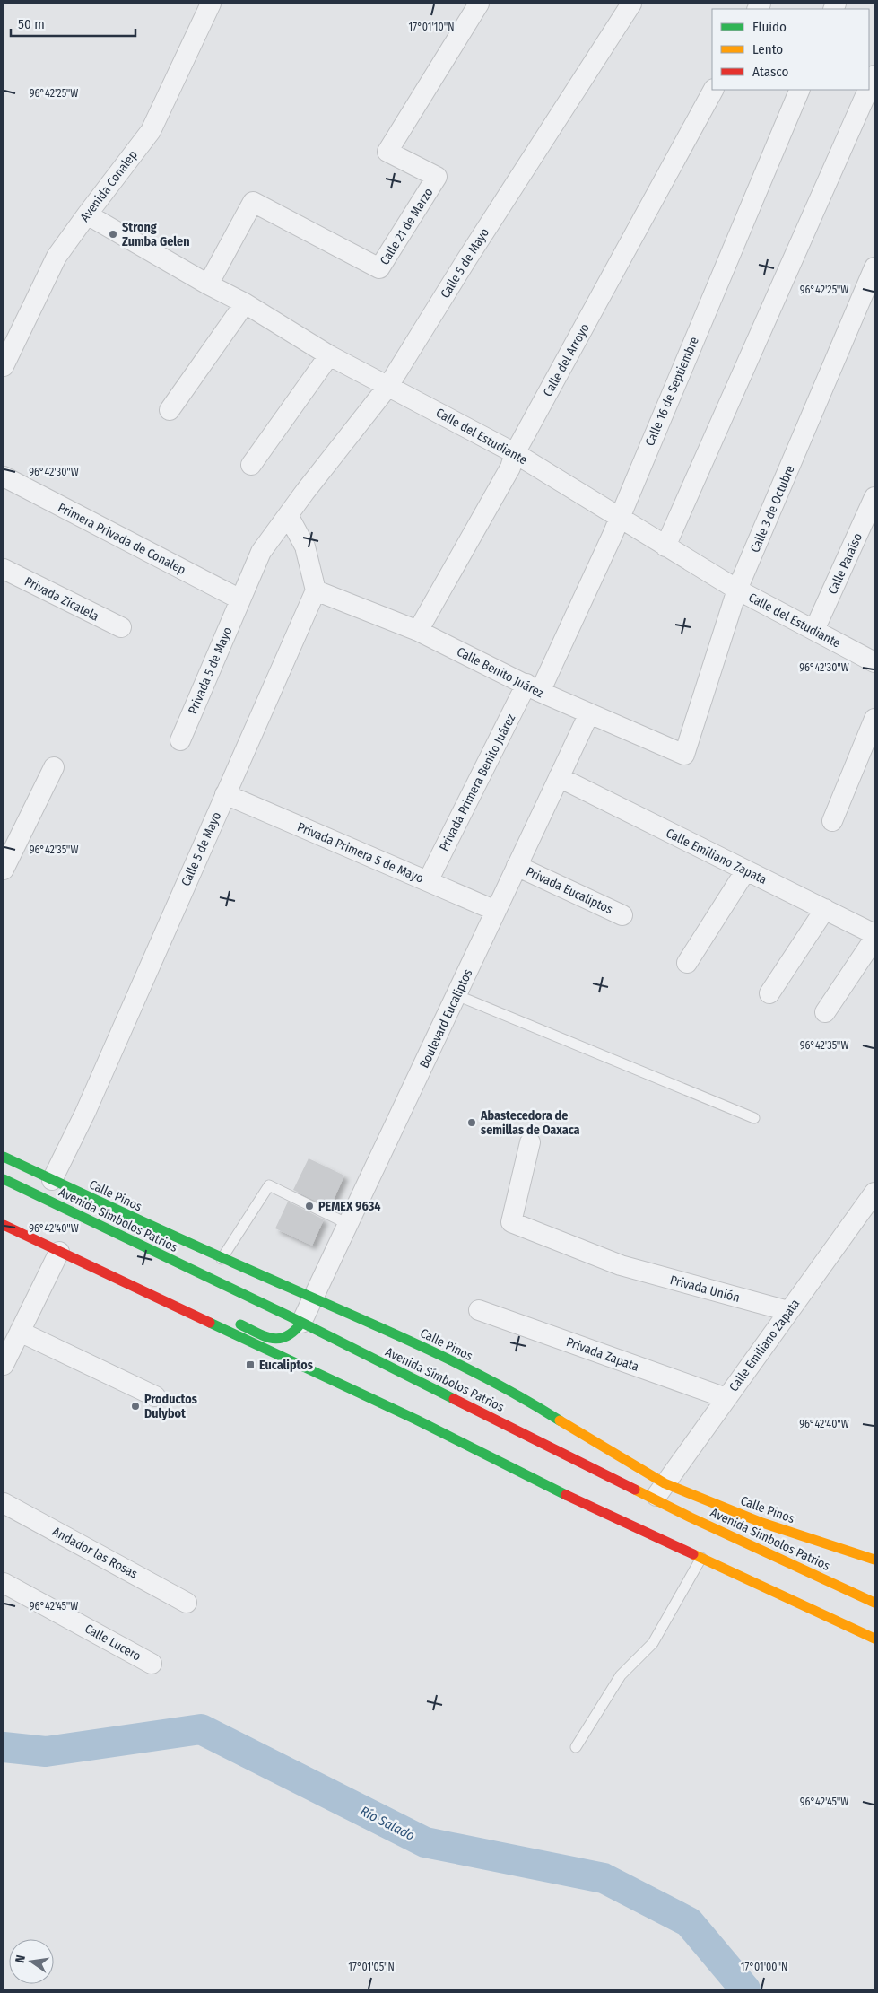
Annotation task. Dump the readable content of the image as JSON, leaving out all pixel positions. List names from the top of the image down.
{
  "streets": {
    "main road": ["Calle Pinos", "Avenida Símbolos Patrios"],
    "street": [
      "Avenida Conalep",
      "Calle 21 de Marzo",
      "Calle 5 de Mayo",
      "Calle del Arroyo",
      "Calle 16 de Septiembre",
      "Calle del Estudiante",
      "Calle 3 de Octubre",
      "Primera Privada de Conalep",
      "Calle Paraíso",
      "Privada Zicatela",
      "Privada 5 de Mayo",
      "Calle Benito Juárez",
      "Privada Primera Benito Juárez",
      "Privada Primera 5 de Mayo",
      "Calle Emiliano Zapata",
      "Privada Eucaliptos",
      "Boulevard Eucaliptos",
      "Privada Unión",
      "Privada Zapata",
      "Andador las Rosas",
      "Calle Lucero"
    ]
  },
  "crossings": [
    ["Avenida Conalep", "Calle del Estudiante"],
    ["Calle 21 de Marzo", "Calle del Estudiante"],
    ["Calle 5 de Mayo", "Calle del Estudiante"],
    ["Calle 5 de Mayo", "Primera Privada de Conalep"],
    ["Calle 5 de Mayo", "Privada 5 de Mayo"],
    ["Calle 5 de Mayo", "Calle Benito Juárez"],
    ["Calle 5 de Mayo", "Privada Primera 5 de Mayo"],
    ["Calle 5 de Mayo", "Calle Pinos"],
    ["Calle del Arroyo", "Calle del Estudiante"],
    ["Calle del Arroyo", "Calle Benito Juárez"],
    ["Calle 16 de Septiembre", "Calle del Estudiante"],
    ["Calle 16 de Septiembre", "Calle Benito Juárez"],
    ["Calle 16 de Septiembre", "Privada Primera Benito Juárez"],
    ["Calle del Estudiante", "Calle 3 de Octubre"],
    ["Calle del Estudiante", "Calle Paraíso"],
    ["Calle 3 de Octubre", "Calle Benito Juárez"],
    ["Primera Privada de Conalep", "Privada 5 de Mayo"],
    ["Calle Benito Juárez", "Privada Primera Benito Juárez"],
    ["Calle Benito Juárez", "Boulevard Eucaliptos"],
    ["Privada Primera Benito Juárez", "Privada Primera 5 de Mayo"],
    ["Privada Primera 5 de Mayo", "Boulevard Eucaliptos"],
    ["Calle Emiliano Zapata", "Boulevard Eucaliptos"],
    ["Calle Emiliano Zapata", "Calle Pinos"],
    ["Calle Emiliano Zapata", "Avenida Símbolos Patrios"],
    ["Calle Emiliano Zapata", "Privada Unión"],
    ["Calle Emiliano Zapata", "Privada Zapata"],
    ["Privada Eucaliptos", "Boulevard Eucaliptos"],
    ["Boulevard Eucaliptos", "Calle Pinos"],
    ["Boulevard Eucaliptos", "Avenida Símbolos Patrios"],
    ["Calle Pinos", "Avenida Símbolos Patrios"]
  ],
  "water": ["Río Salado"],
  "places": {
    "other": [
      "Strong Zumba Gelen",
      "Abastecedora de semillas de Oaxaca",
      "PEMEX 9634",
      "Productos Dulybot"
    ],
    "transit": ["Eucaliptos"]
  },
  "legend": ["Fluido", "Lento", "Atasco"],
  "scale_bar": "50 m",
  "north": "left",
  "coordinates": [
    "17°01'10\"N",
    "96°42'25\"W",
    "96°42'30\"W",
    "96°42'35\"W",
    "96°42'40\"W",
    "96°42'45\"W",
    "17°01'05\"N",
    "17°01'00\"N"
  ]
}
